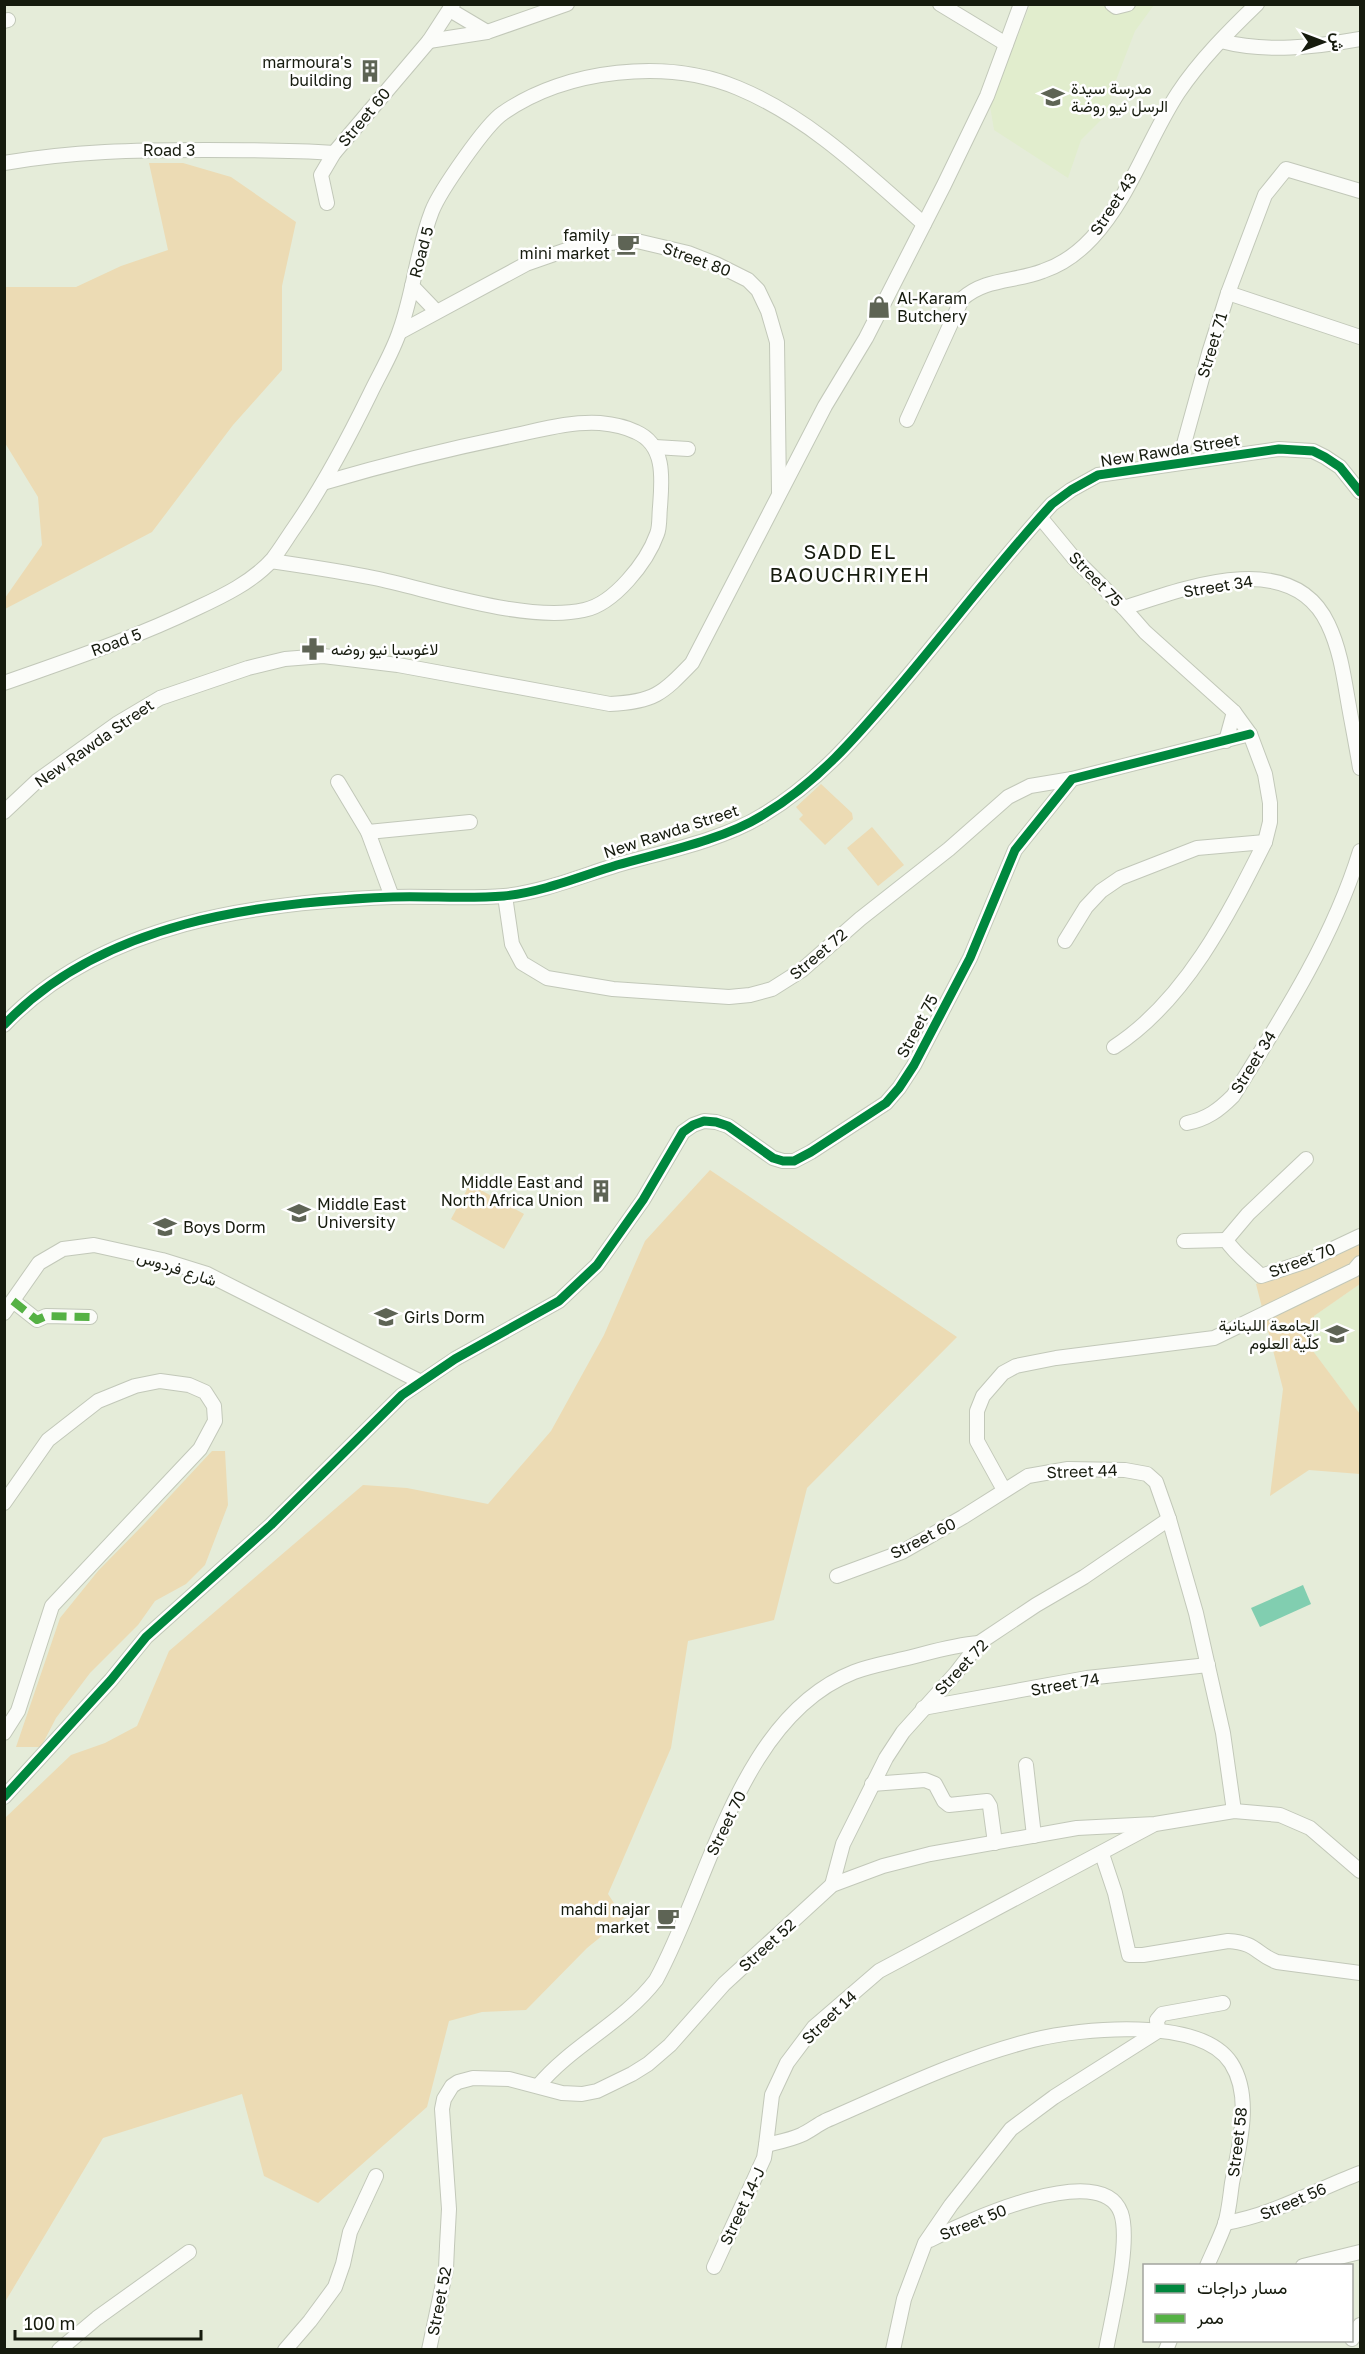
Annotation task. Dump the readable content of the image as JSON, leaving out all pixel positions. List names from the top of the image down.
{
  "streets": {
    "street": [
      "Street 60",
      "Road 3",
      "Street 43",
      "Road 5",
      "Street 80",
      "Street 71",
      "New Rawda Street",
      "Street 75",
      "Street 34",
      "Street 72",
      "Street 70",
      "شارع فردوس",
      "Street 44",
      "Street 74",
      "Street 52",
      "Street 14",
      "Street 58",
      "Street 56",
      "Street 14-J",
      "Street 50"
    ]
  },
  "crossings": [
    ["Street 60", "Road 3"],
    ["Street 60", "Street 44"],
    ["Road 5", "Street 80"],
    ["Road 5", "New Rawda Street"],
    ["Street 80", "New Rawda Street"],
    ["Street 71", "New Rawda Street"],
    ["New Rawda Street", "Street 75"],
    ["New Rawda Street", "Street 72"],
    ["Street 75", "Street 34"],
    ["Street 75", "Street 72"],
    ["Street 75", "شارع فردوس"],
    ["Street 72", "Street 70"],
    ["Street 72", "Street 44"],
    ["Street 72", "Street 74"],
    ["Street 72", "Street 52"],
    ["Street 70", "Street 52"],
    ["Street 44", "Street 74"],
    ["Street 44", "Street 52"],
    ["Street 52", "Street 14"],
    ["Street 14", "Street 14-J"],
    ["Street 58", "Street 56"],
    ["Street 58", "Street 50"]
  ],
  "districts": ["SADD EL BAOUCHRIYEH"],
  "places": {
    "building": ["marmoura's building", "Middle East and North Africa Union"],
    "school or university": [
      "مدرسة سيدة الرسل نيو روضة",
      "Middle East University",
      "Boys Dorm",
      "Girls Dorm",
      "الجامعة اللبنانية كلّية العلوم"
    ],
    "cafe": ["family mini market", "mahdi najar market"],
    "shop": ["Al-Karam Butchery"],
    "pharmacy": ["لاغوسبا نيو روضه"]
  },
  "legend": ["مسار دراجات", "ممر"],
  "scale_bar": "100 m",
  "north": "right"
}
